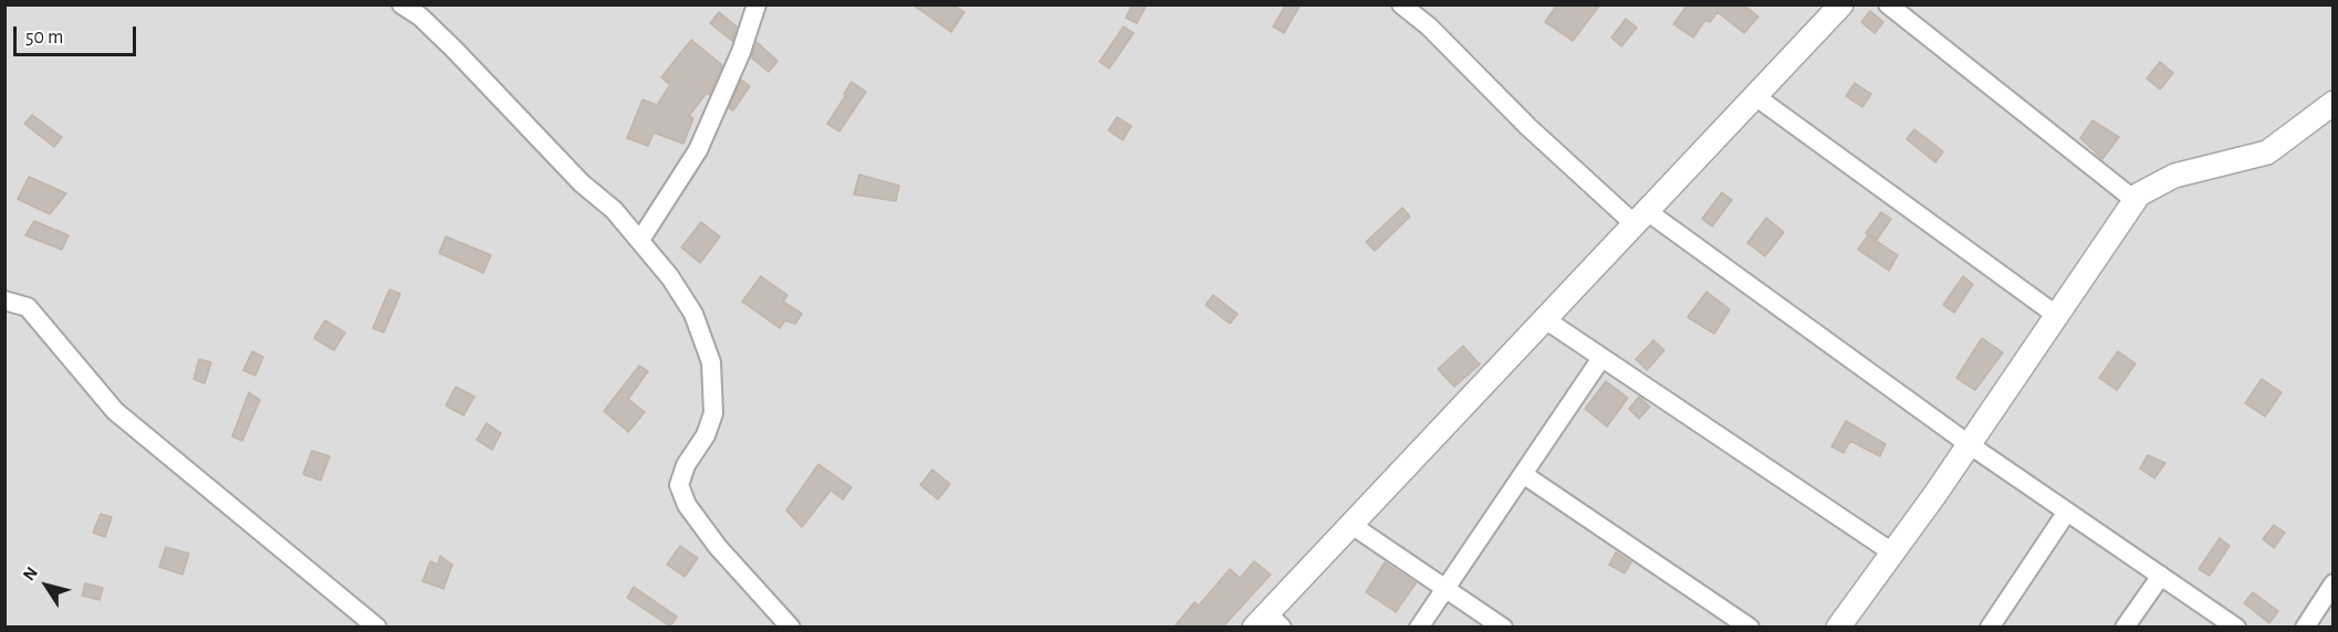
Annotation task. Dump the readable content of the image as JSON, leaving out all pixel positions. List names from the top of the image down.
{
  "scale_bar": "50 m",
  "north": "top left"
}
